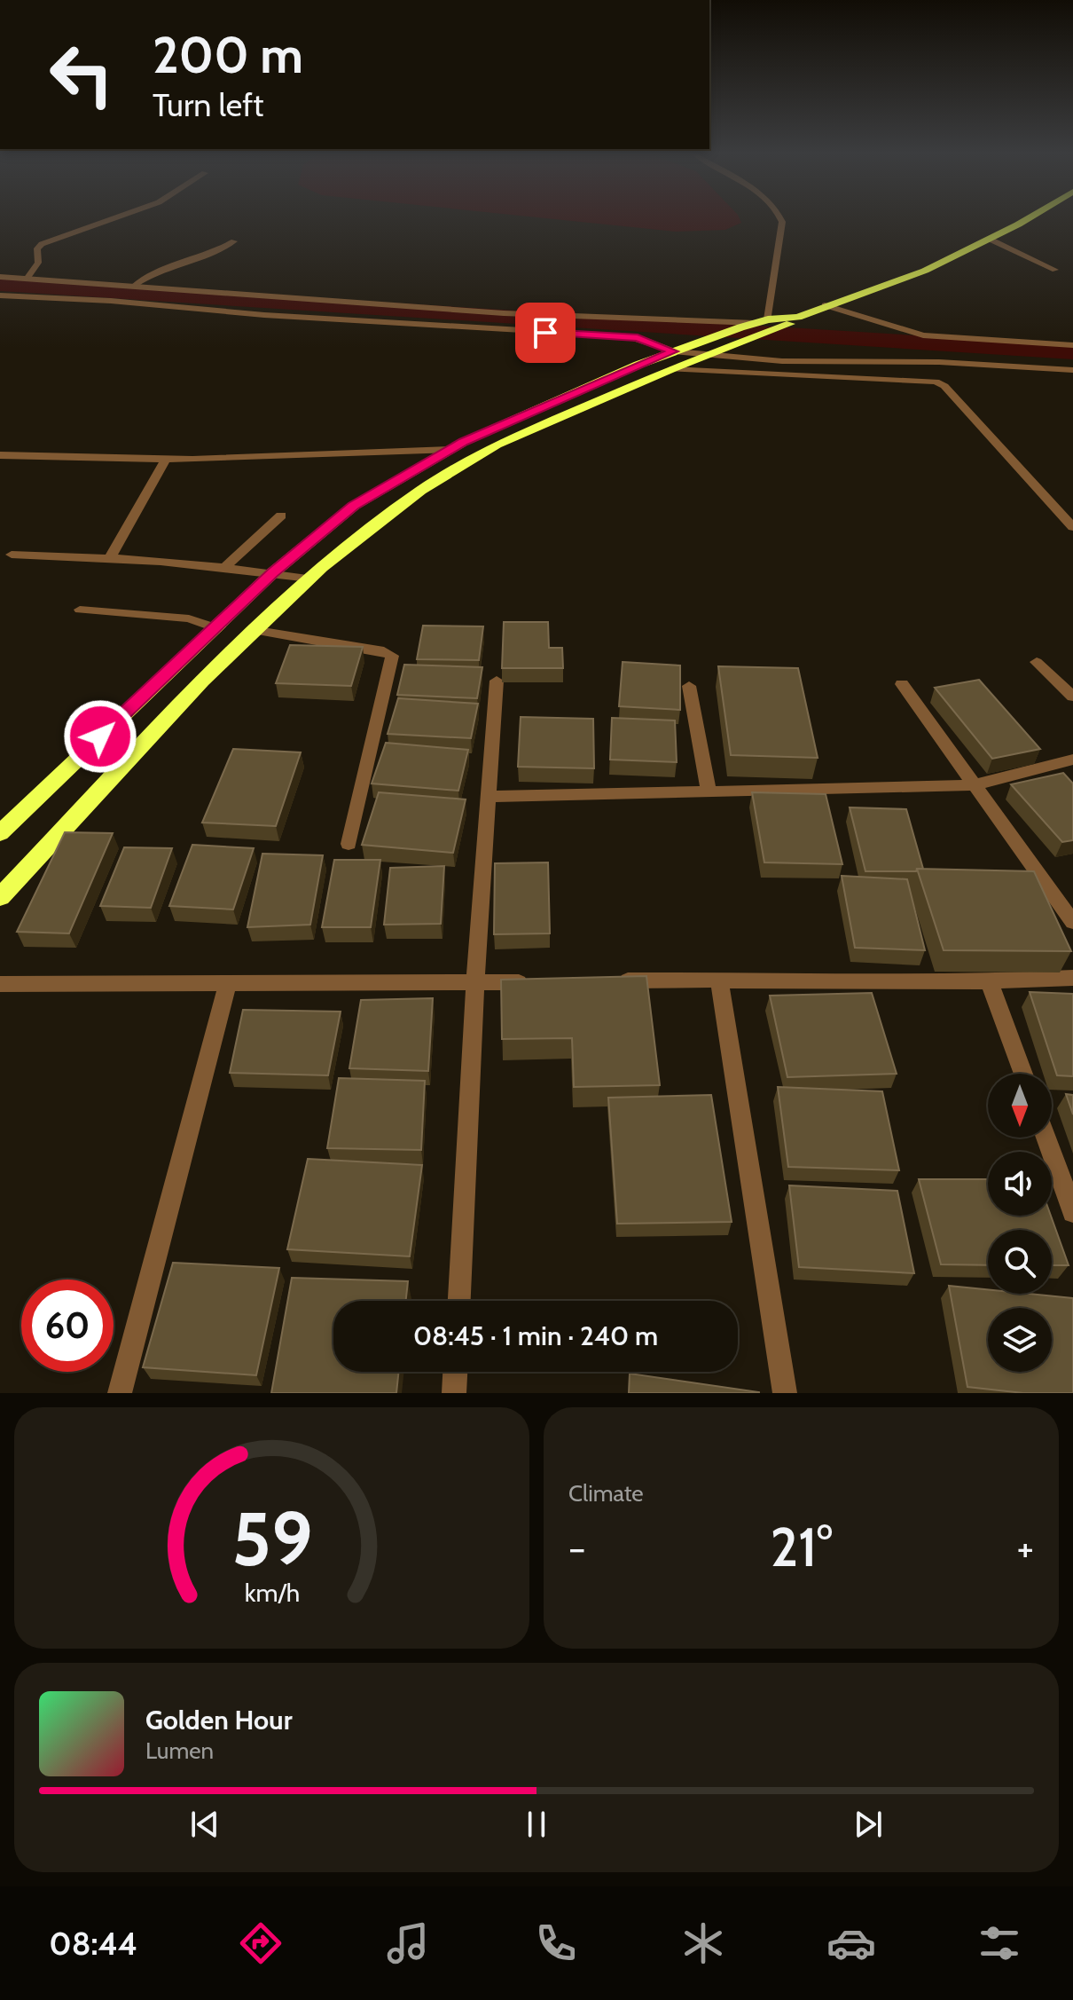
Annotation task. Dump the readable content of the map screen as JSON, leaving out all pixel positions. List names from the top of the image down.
{
  "north": "bottom",
  "page": {
    "turn": ["200 m", "Turn left"],
    "limit": "60",
    "trip": "08:45 · 1 min · 240 m",
    "tile": "Climate",
    "heat": ["−", "21°", "+"],
    "song": ["Golden Hour", "Lumen"],
    "tabs": "08:44",
    "gauge": ["59", "km/h"]
  }
}
